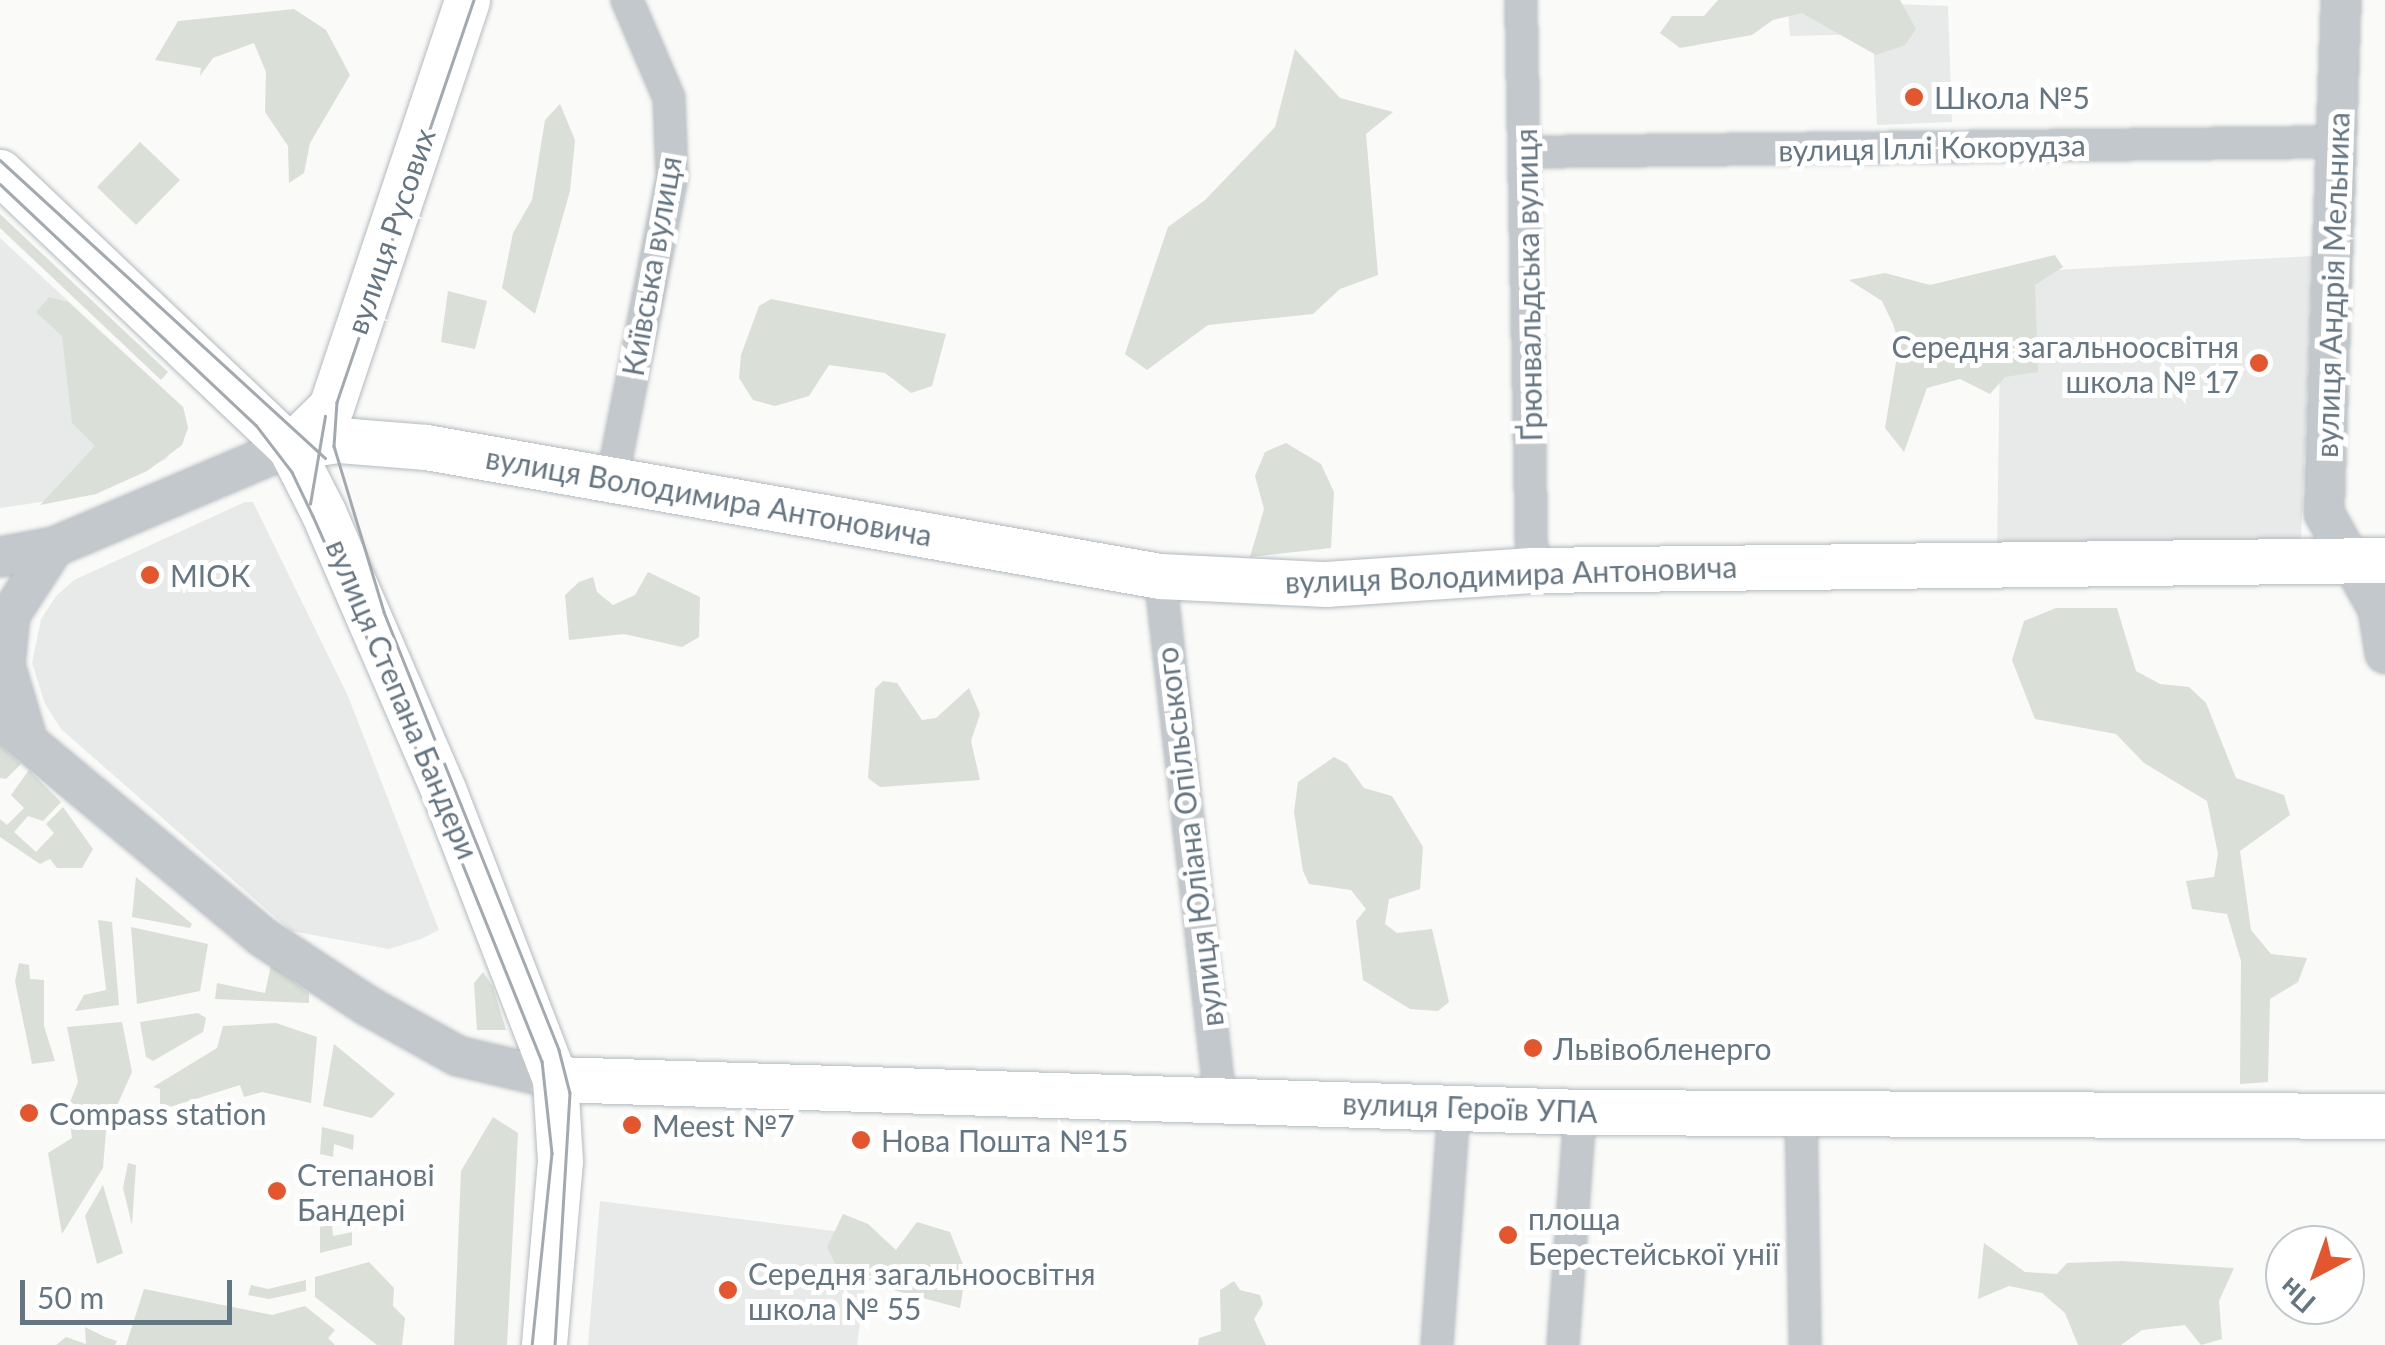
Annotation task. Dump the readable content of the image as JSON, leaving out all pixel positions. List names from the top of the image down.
{
  "streets": {
    "main road": [
      "вулиця Русових",
      "вулиця Володимира Антоновича",
      "вулиця Степана Бандери",
      "вулиця Героїв УПА"
    ],
    "street": [
      "вулиця Іллі Кокорудза",
      "Київська вулиця",
      "Ґрюнвальдська вулиця",
      "вулиця Андрія Мельника",
      "вулиця Юліана Опільського"
    ]
  },
  "crossings": [
    ["вулиця Іллі Кокорудза", "Ґрюнвальдська вулиця"],
    ["вулиця Іллі Кокорудза", "вулиця Андрія Мельника"],
    ["вулиця Русових", "вулиця Володимира Антоновича"],
    ["вулиця Русових", "вулиця Степана Бандери"],
    ["Київська вулиця", "вулиця Володимира Антоновича"],
    ["Ґрюнвальдська вулиця", "вулиця Володимира Антоновича"],
    ["вулиця Андрія Мельника", "вулиця Володимира Антоновича"],
    ["вулиця Володимира Антоновича", "вулиця Степана Бандери"],
    ["вулиця Володимира Антоновича", "вулиця Юліана Опільського"],
    ["вулиця Степана Бандери", "вулиця Героїв УПА"],
    ["вулиця Юліана Опільського", "вулиця Героїв УПА"]
  ],
  "places": [
    "Школа №5",
    "Середня загальноосвітня школа № 17",
    "МІОК",
    "Львівобленерго",
    "Compass station",
    "Meest №7",
    "Нова Пошта №15",
    "Степанові Бандері",
    "площа Берестейської унії",
    "Середня загальноосвітня школа № 55"
  ],
  "scale_bar": "50 m",
  "north": "bottom left"
}
